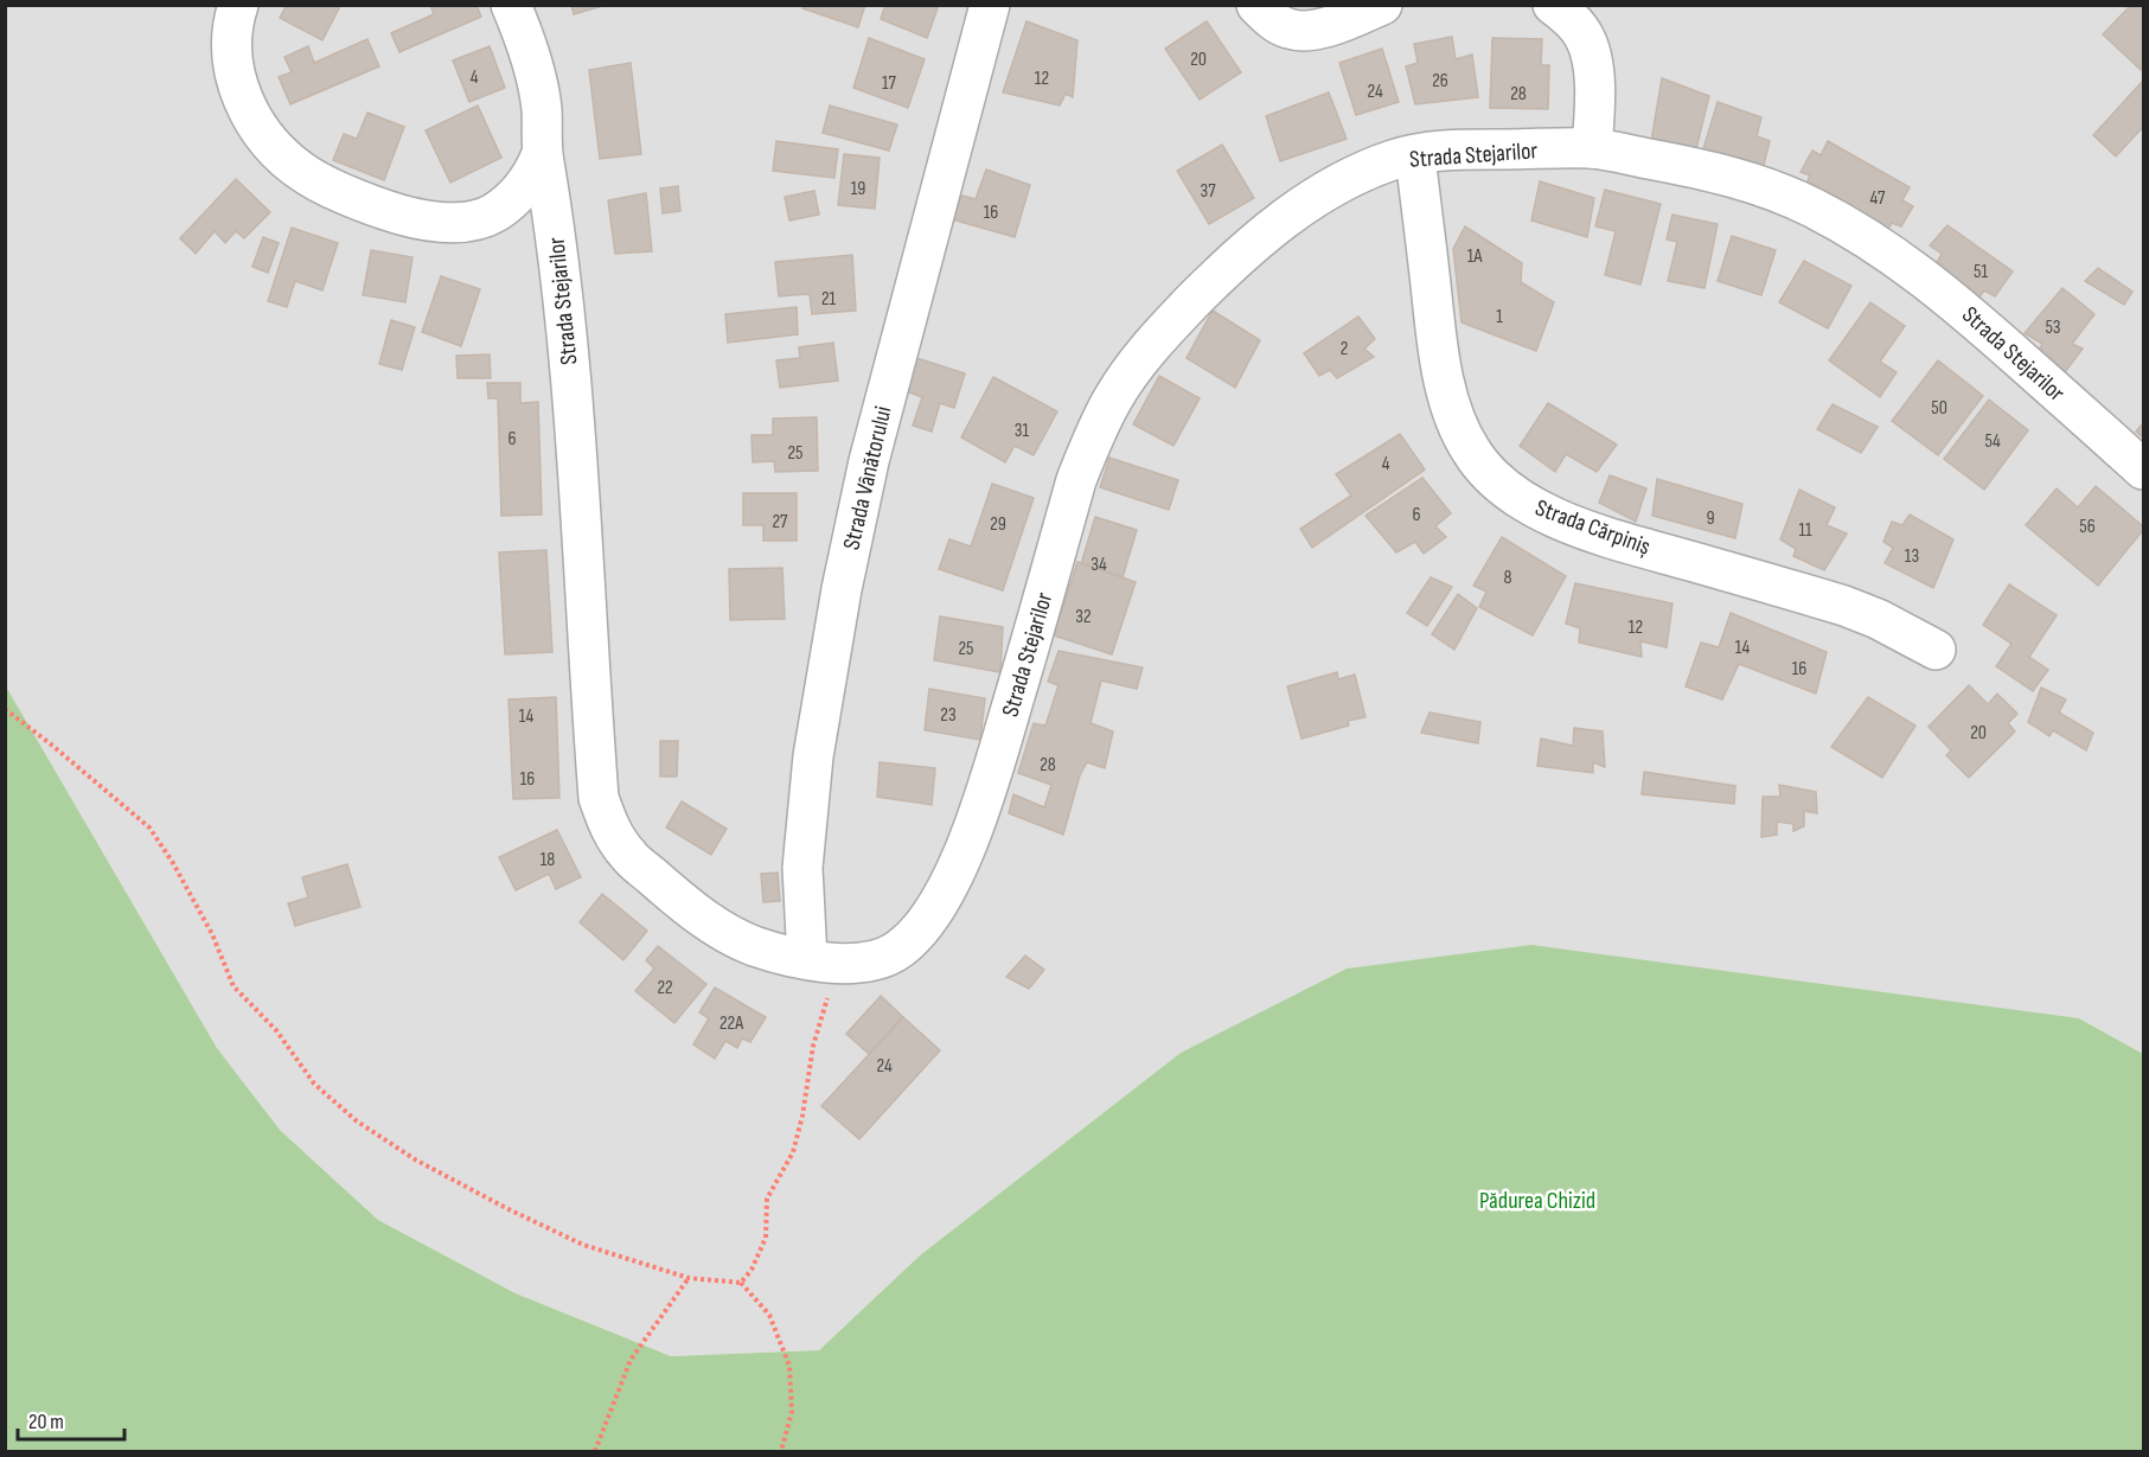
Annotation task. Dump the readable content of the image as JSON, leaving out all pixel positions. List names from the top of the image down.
{
  "streets": {
    "street": ["Strada Stejarilor", "Strada Vânătorului", "Strada Cărpiniș"]
  },
  "crossings": [
    ["Strada Stejarilor", "Strada Vânătorului"],
    ["Strada Stejarilor", "Strada Cărpiniș"]
  ],
  "parks": ["Pădurea Chizid"],
  "house_numbers": [
    "20",
    "4",
    "12",
    "26",
    "17",
    "24",
    "28",
    "19",
    "37",
    "47",
    "16",
    "1A",
    "51",
    "21",
    "1",
    "53",
    "2",
    "50",
    "31",
    "6",
    "54",
    "25",
    "4",
    "6",
    "9",
    "27",
    "29",
    "56",
    "11",
    "13",
    "34",
    "8",
    "32",
    "12",
    "14",
    "25",
    "16",
    "23",
    "14",
    "20",
    "28",
    "16",
    "18",
    "22",
    "22A",
    "24"
  ],
  "scale_bar": "20 m"
}
